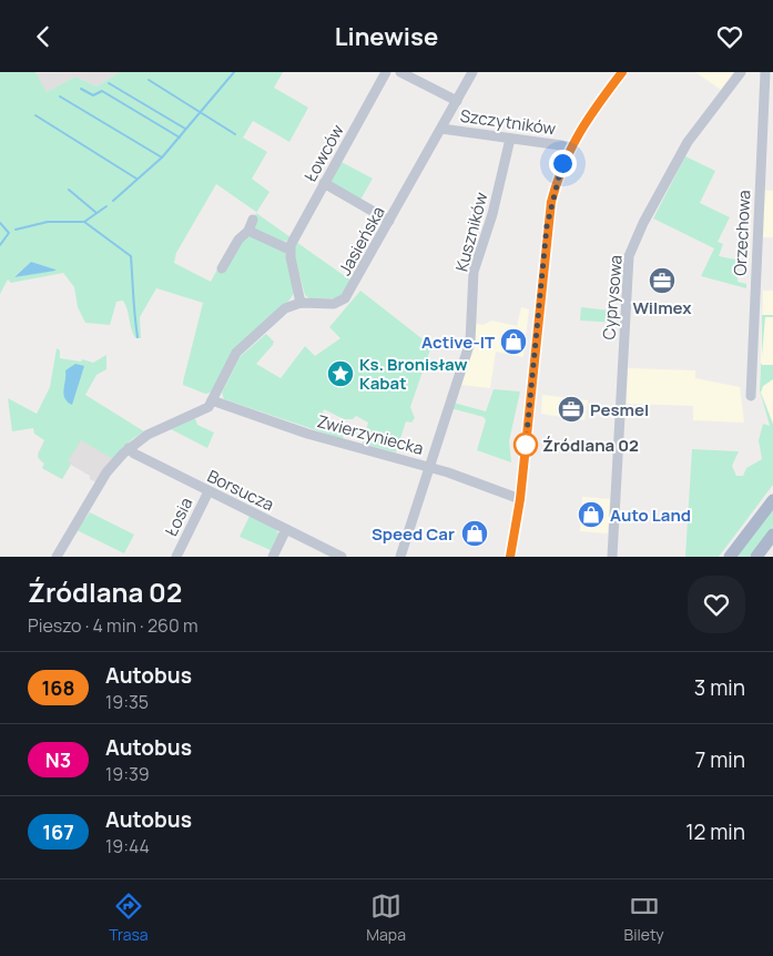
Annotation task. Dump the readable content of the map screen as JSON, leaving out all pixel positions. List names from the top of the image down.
{
  "streets": {
    "street": [
      "Szczytników",
      "Łowców",
      "Kuszników",
      "Orzechowa",
      "Jasieńska",
      "Cyprysowa",
      "Zwierzyniecka",
      "Borsucza",
      "Łosia"
    ]
  },
  "crossings": [
    ["Szczytników", "Kuszników"],
    ["Szczytników", "Jasieńska"],
    ["Kuszników", "Zwierzyniecka"],
    ["Borsucza", "Łosia"]
  ],
  "places": {
    "office": ["Wilmex", "Pesmel"],
    "shop": ["Active-IT", "Auto Land", "Speed Car"],
    "place": ["Ks. Bronisław Kabat"],
    "other": ["Źródlana 02"]
  },
  "lines": ["bus line 168"],
  "page": {
    "header": "Linewise",
    "heading": ["Źródlana 02", "Pieszo · 4 min · 260 m"],
    "list": [
      {
        "mark": "168",
        "name": "Autobus",
        "note": "19:35",
        "value": "3 min"
      },
      {
        "mark": "N3",
        "name": "Autobus",
        "note": "19:39",
        "value": "7 min"
      },
      {
        "mark": "167",
        "name": "Autobus",
        "note": "19:44",
        "value": "12 min"
      }
    ],
    "tabs": ["Trasa", "Mapa", "Bilety"]
  }
}
